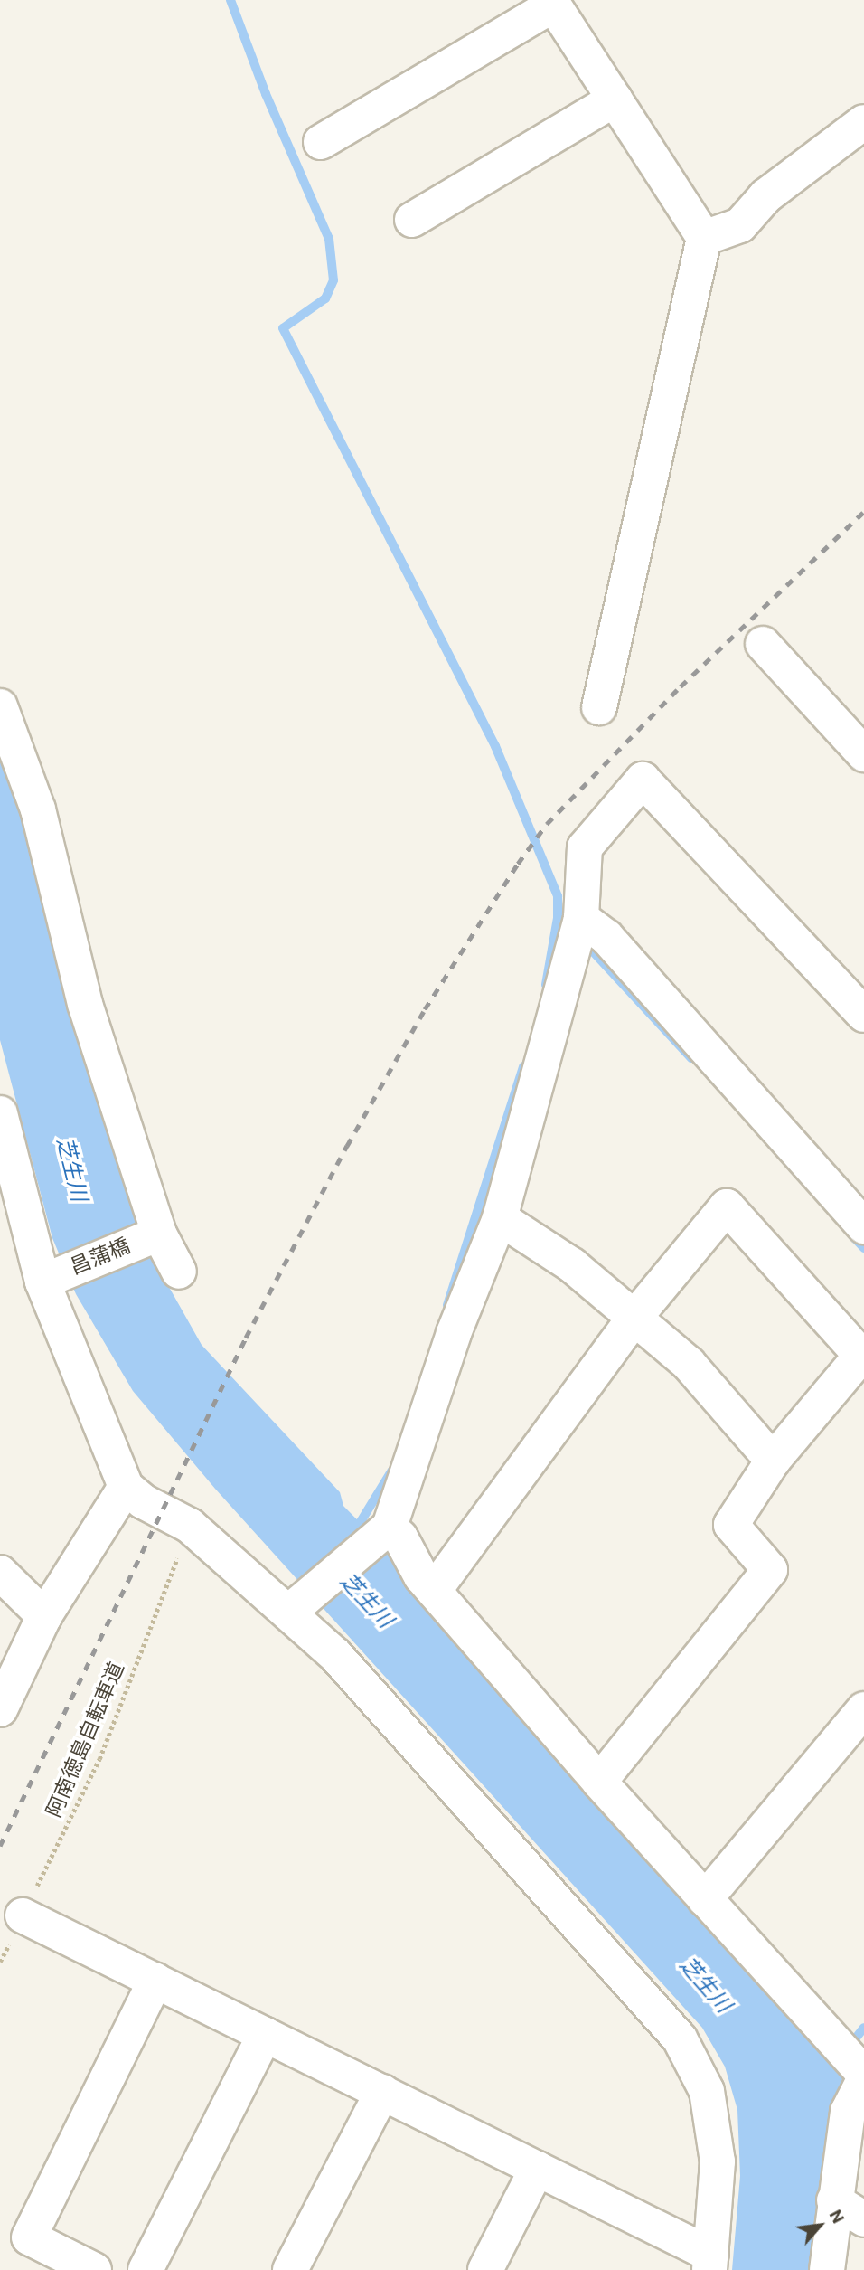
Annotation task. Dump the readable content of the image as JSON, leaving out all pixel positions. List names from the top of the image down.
{
  "streets": {
    "street": ["昌蒲橋"],
    "path": ["阿南徳島自転車道"]
  },
  "water": ["芝生川"],
  "north": "top right"
}
